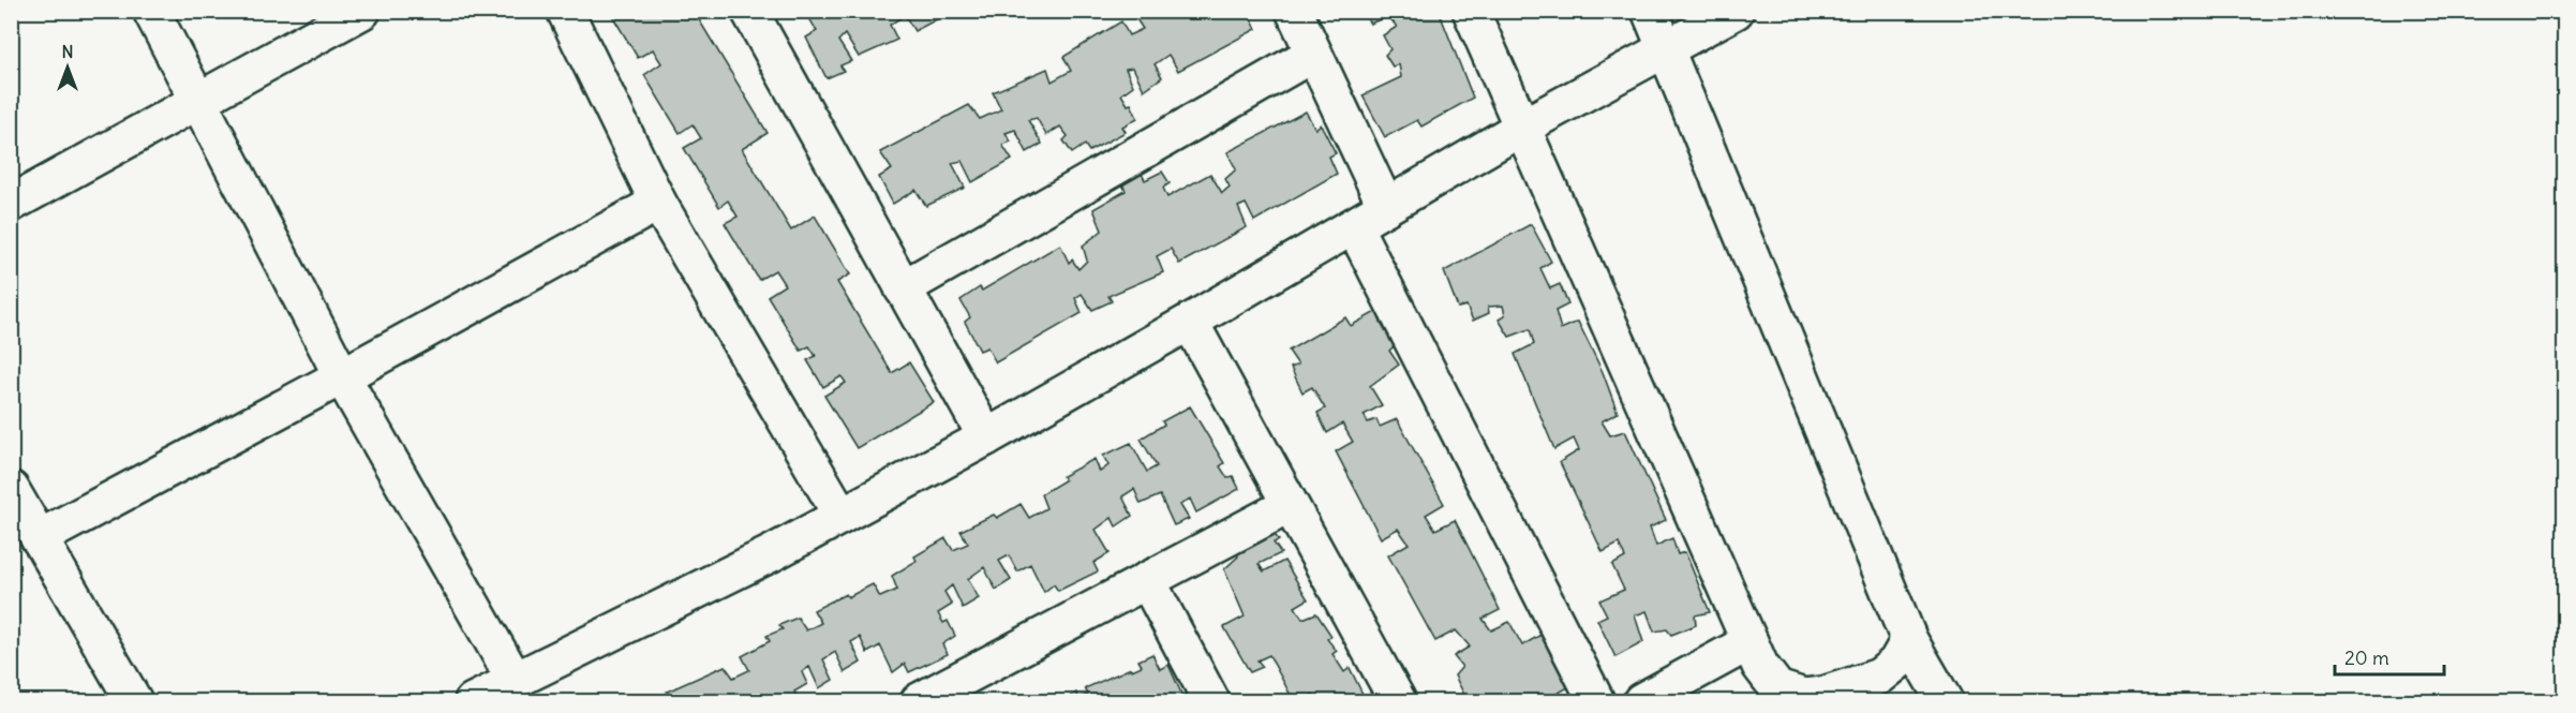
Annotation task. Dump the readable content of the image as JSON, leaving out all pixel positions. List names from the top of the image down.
{
  "scale_bar": "20 m",
  "north": "top"
}
